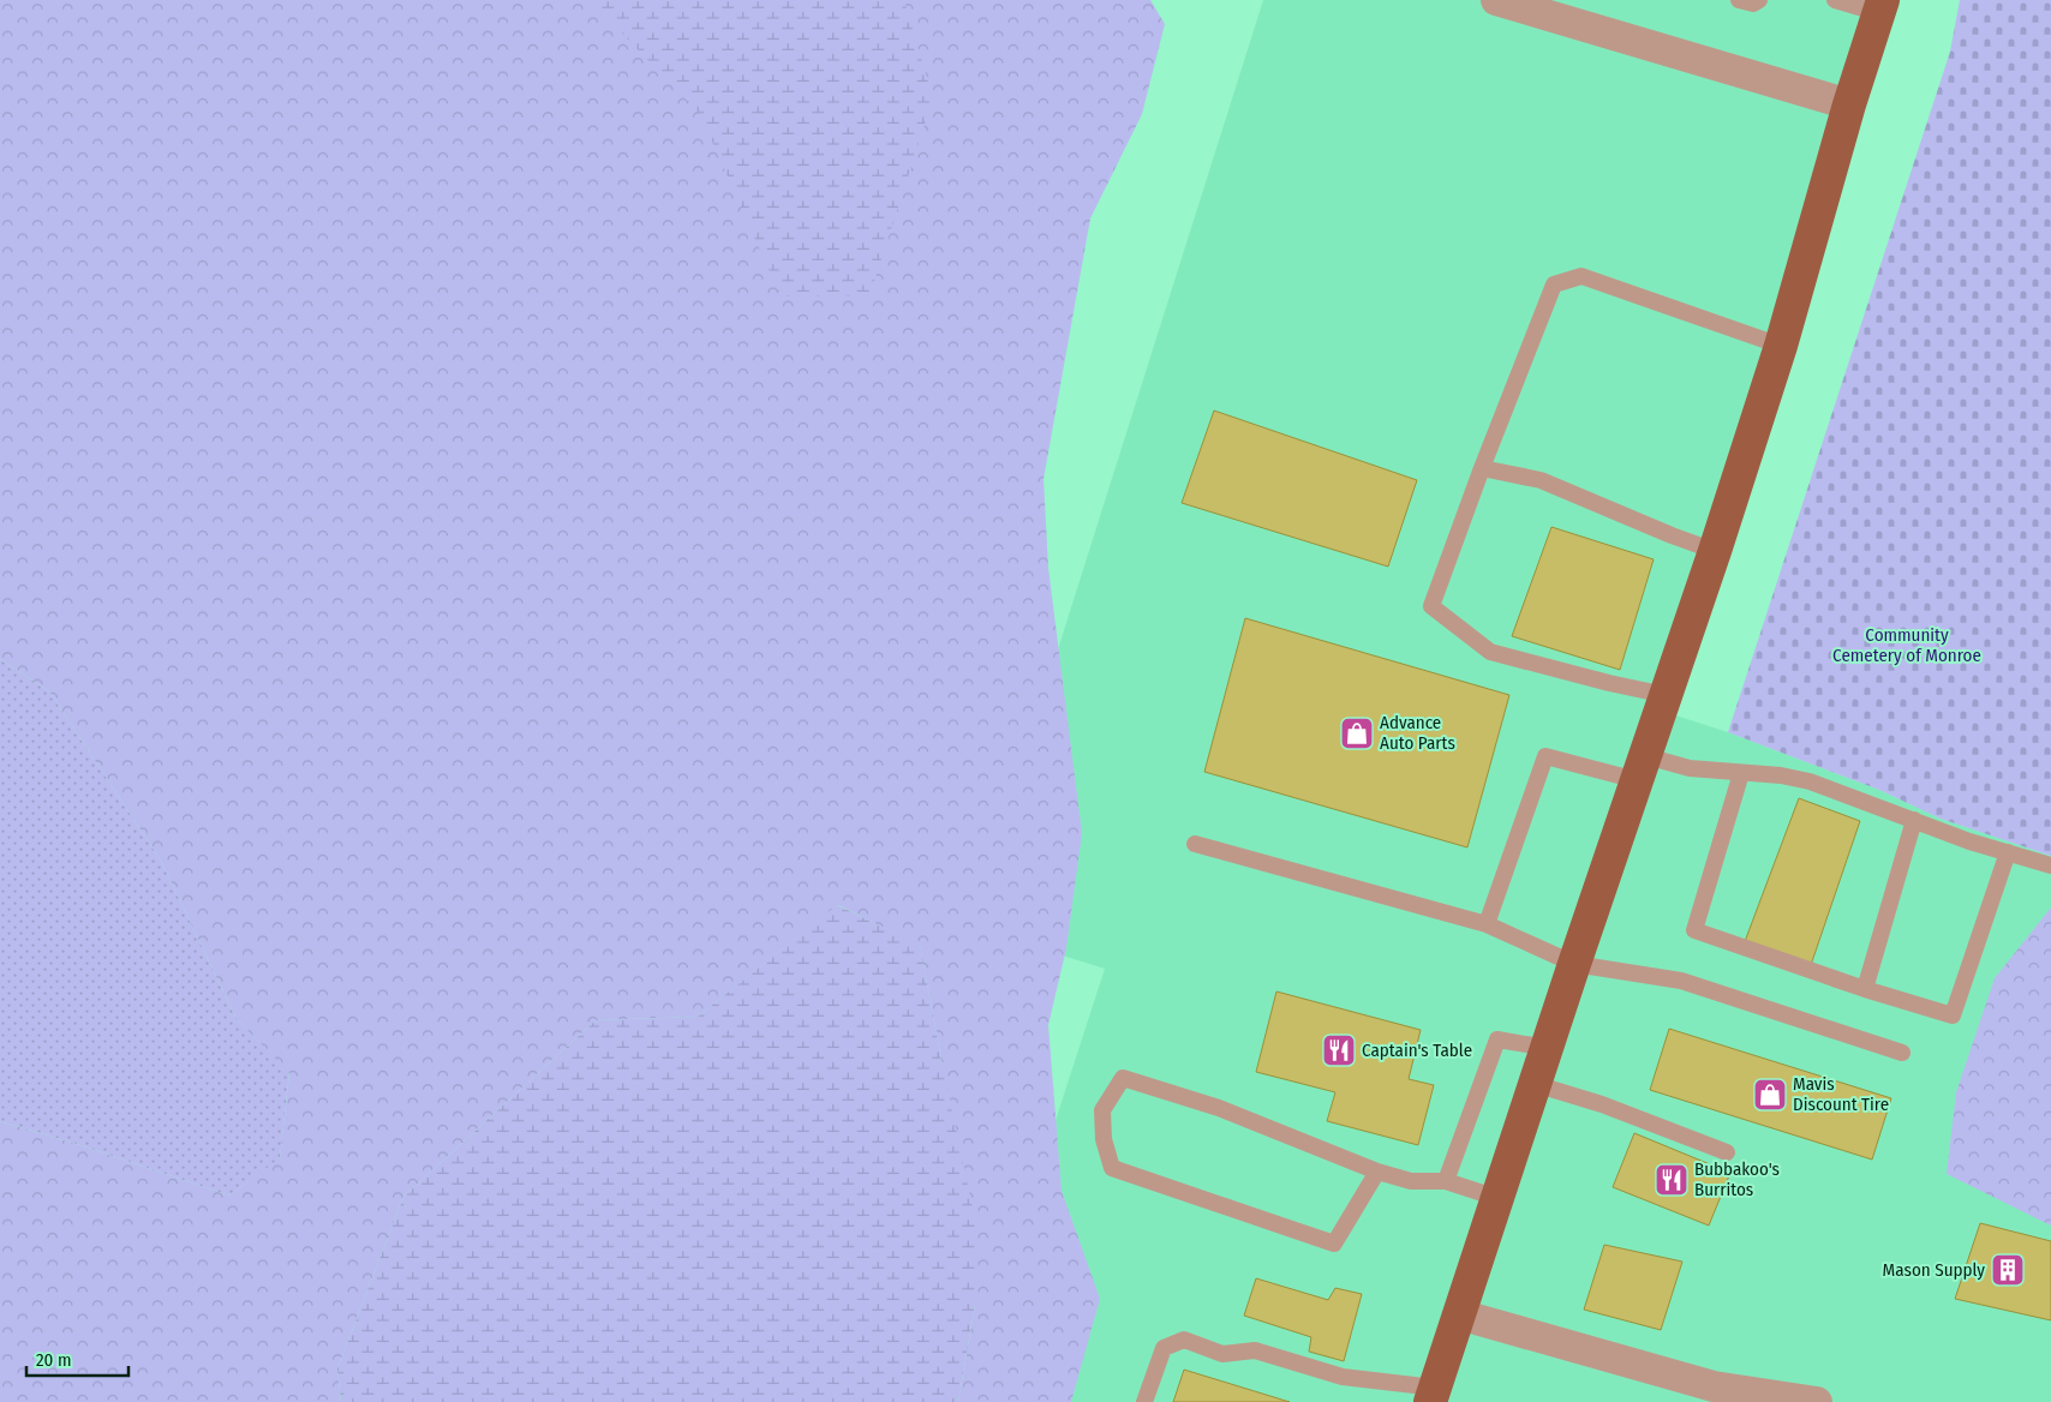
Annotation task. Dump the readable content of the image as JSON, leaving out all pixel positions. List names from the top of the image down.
{
  "parks": ["Community Cemetery of Monroe"],
  "places": {
    "shop": ["Advance Auto Parts", "Mavis Discount Tire"],
    "restaurant": ["Captain's Table", "Bubbakoo's Burritos"],
    "building": ["Mason Supply"]
  },
  "scale_bar": "20 m"
}
